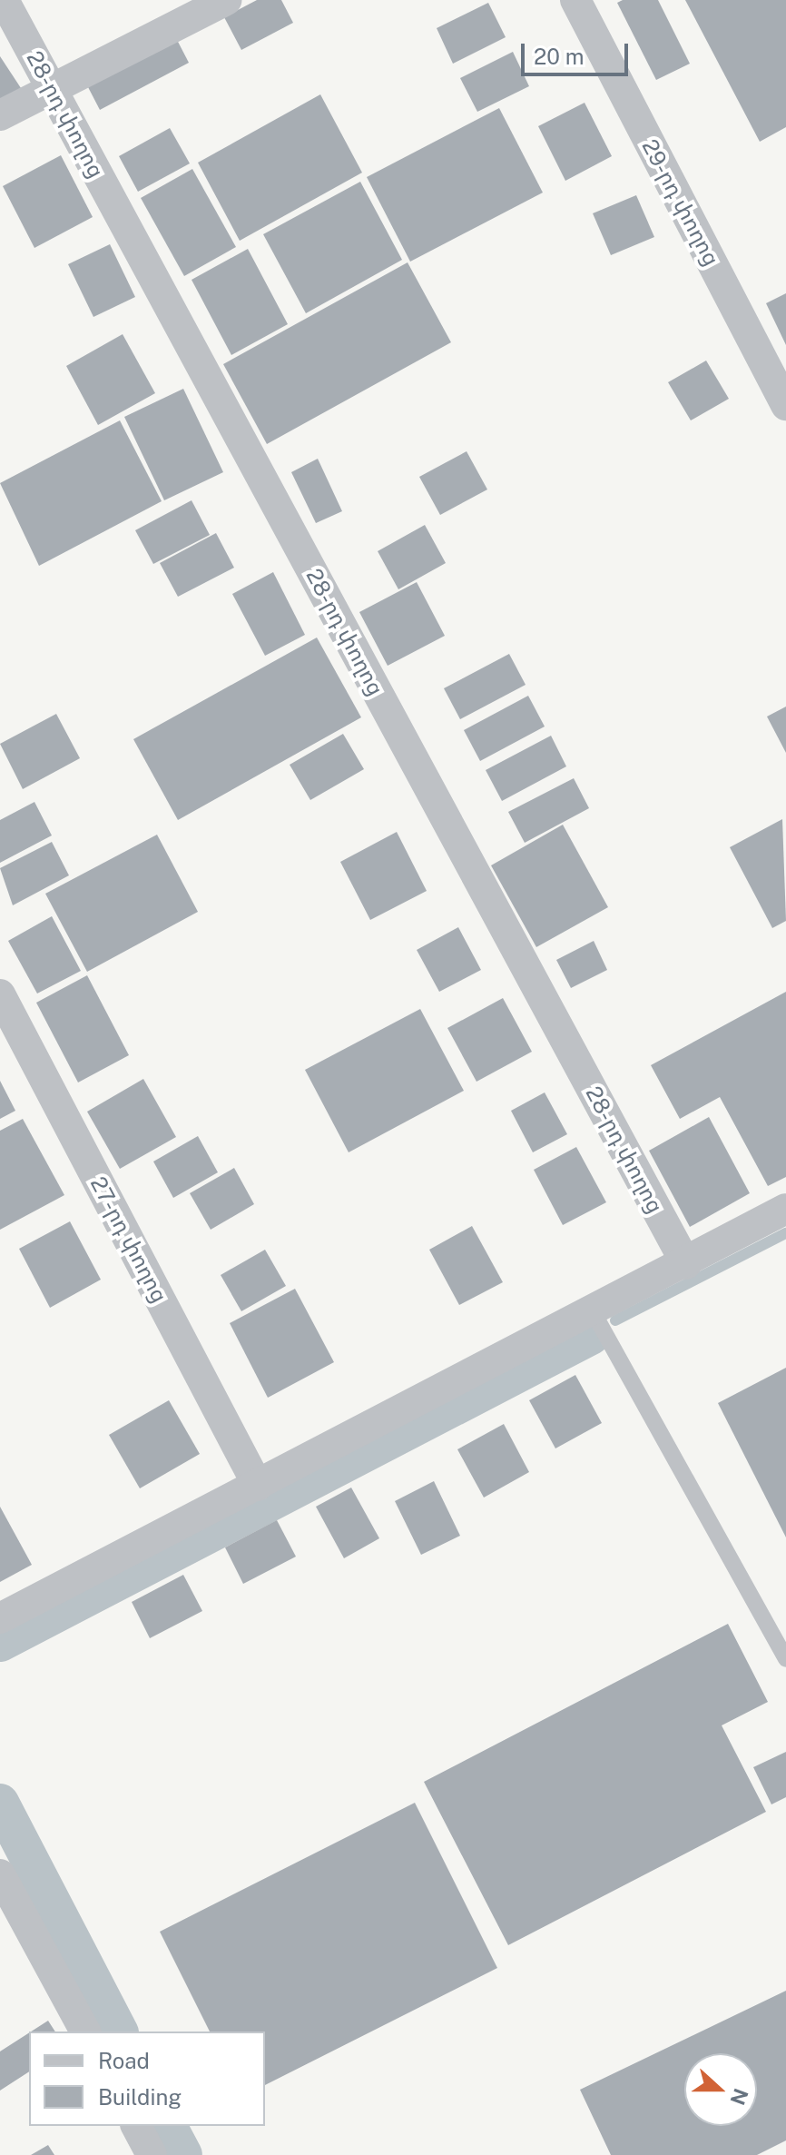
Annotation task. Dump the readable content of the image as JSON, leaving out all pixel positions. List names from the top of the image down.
{
  "streets": {
    "street": ["28-րդ փողոց", "29-րդ փողոց", "27-րդ փողոց"]
  },
  "legend": ["Road", "Building"],
  "scale_bar": "20 m",
  "north": "right"
}
